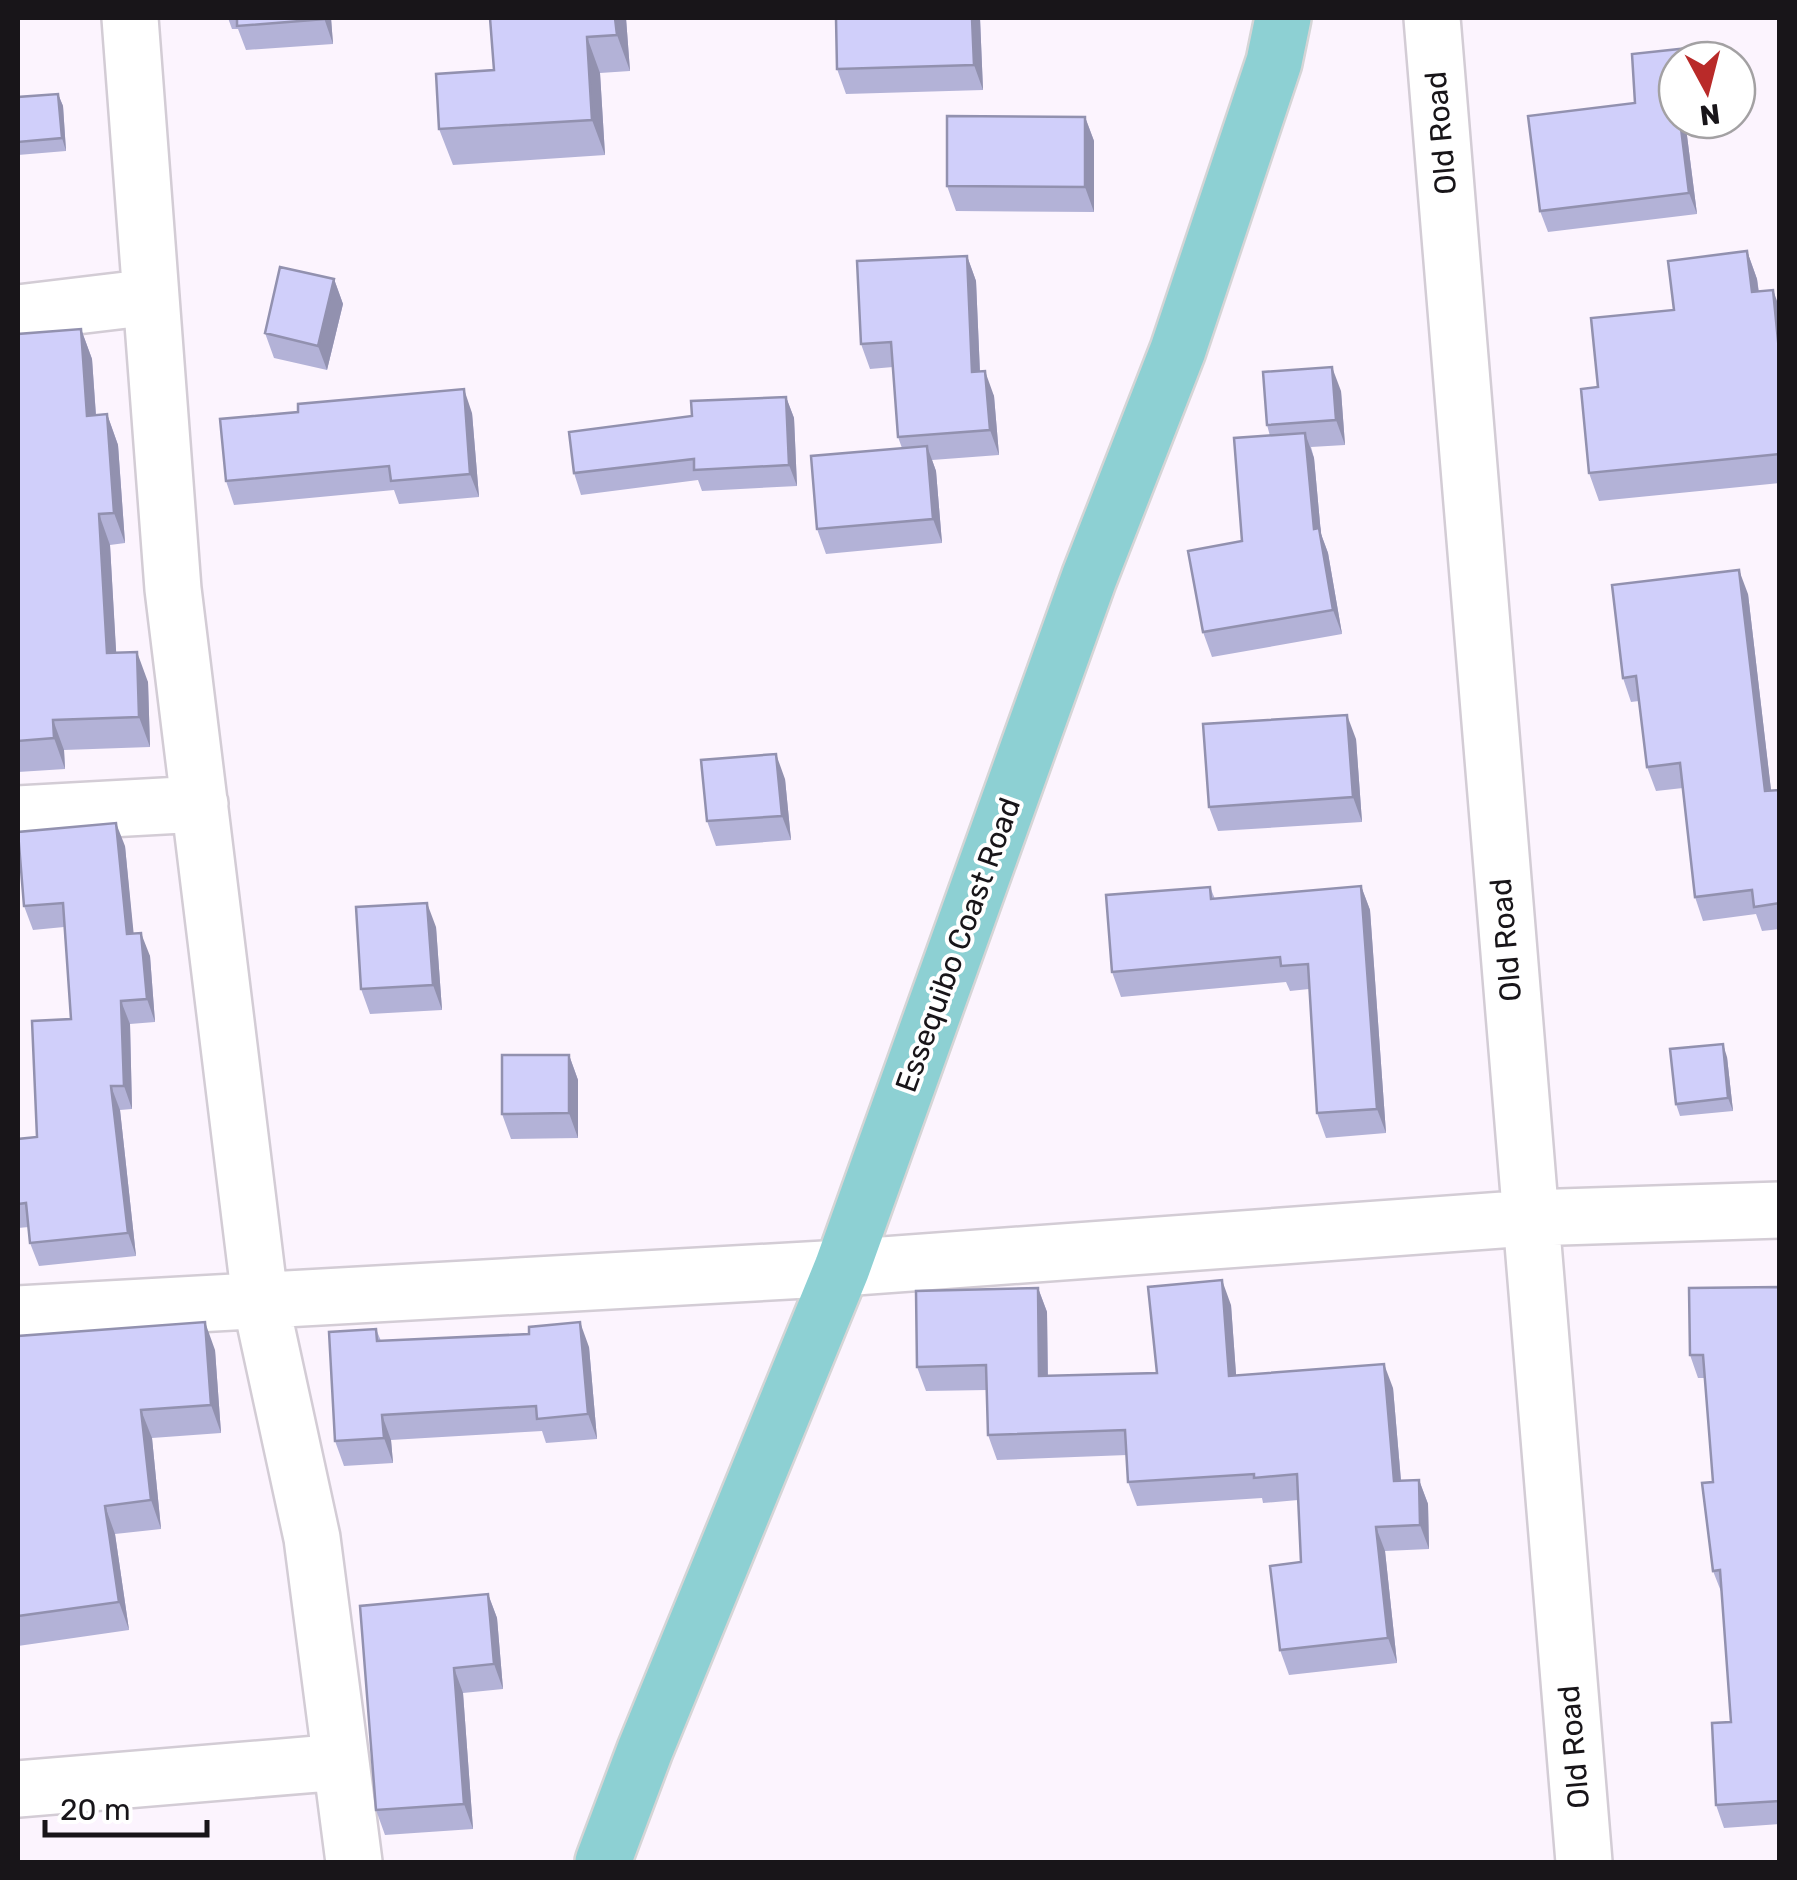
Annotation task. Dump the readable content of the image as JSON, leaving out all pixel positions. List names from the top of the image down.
{
  "streets": {
    "main road": ["Essequibo Coast Road"],
    "street": ["Old Road"]
  },
  "scale_bar": "20 m",
  "north": "bottom"
}
